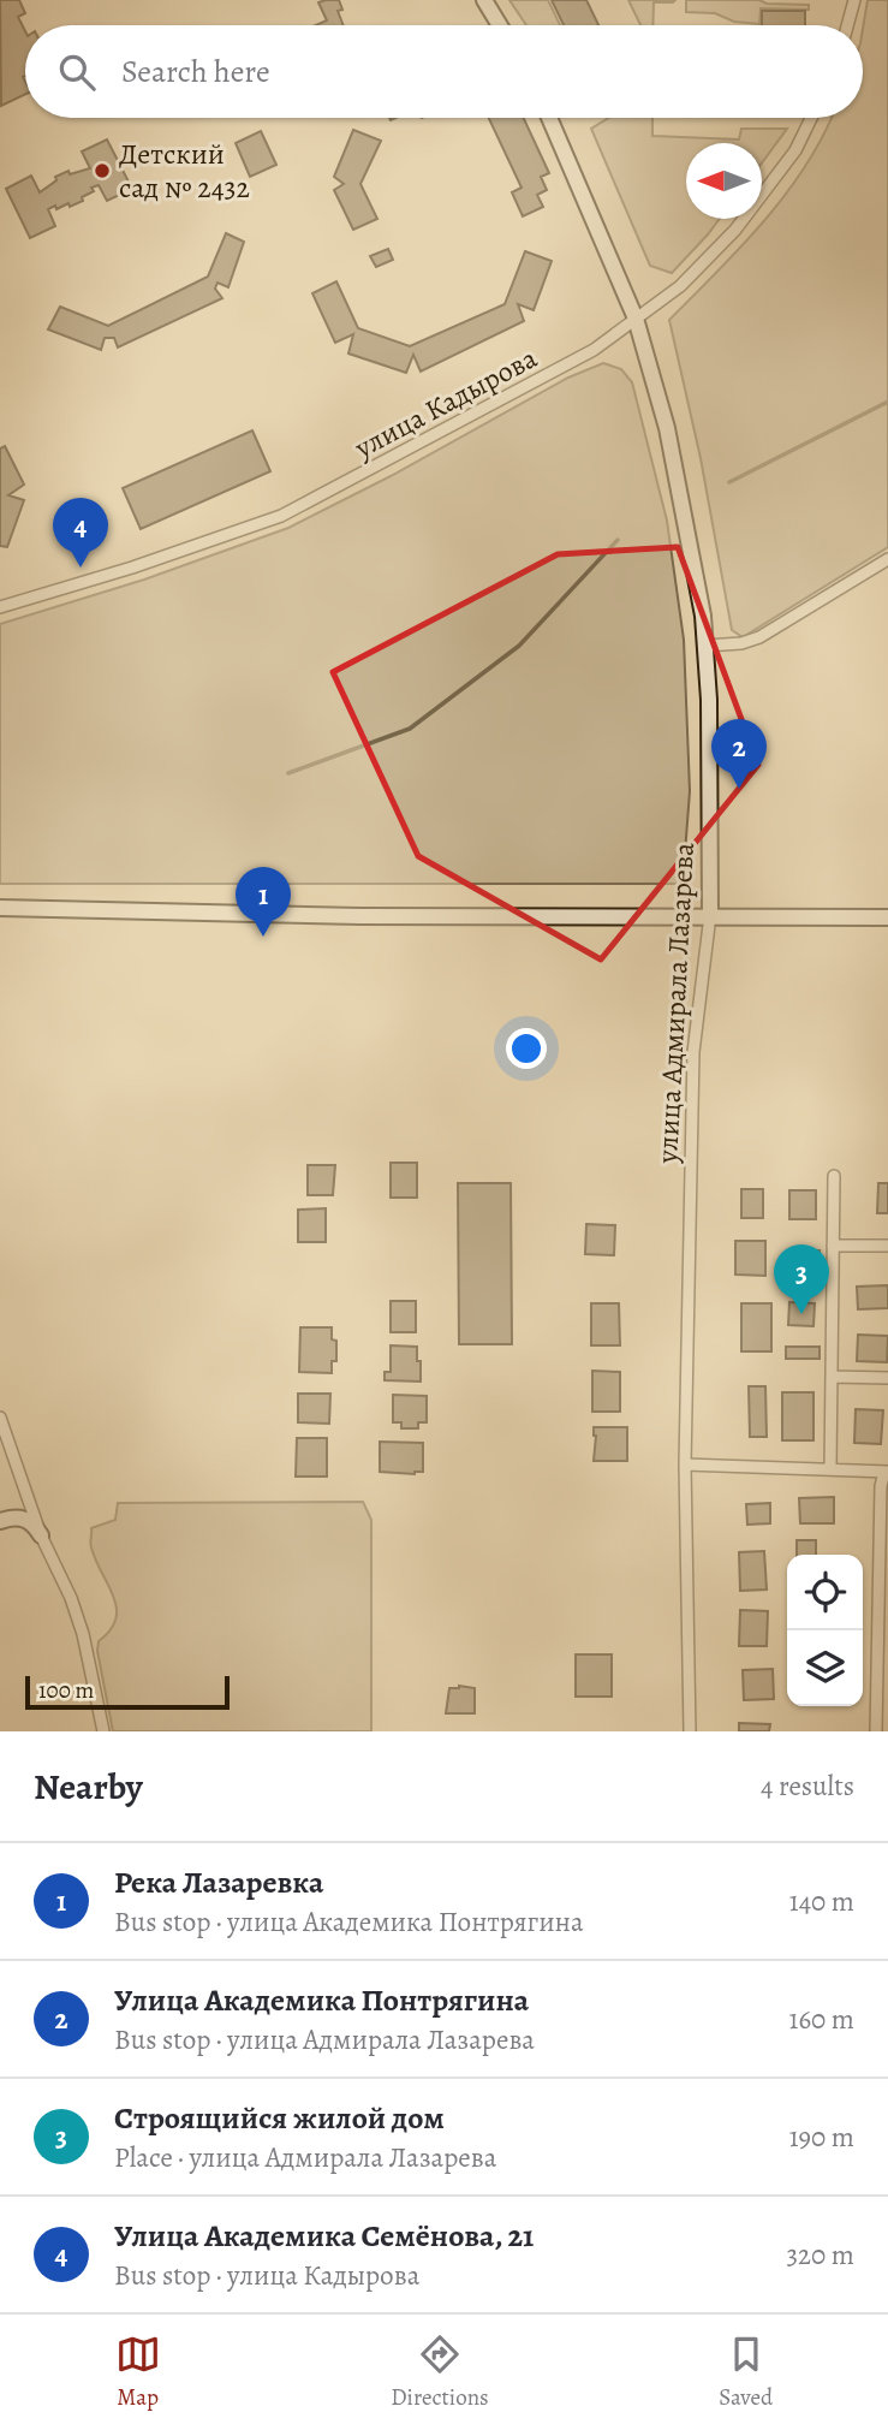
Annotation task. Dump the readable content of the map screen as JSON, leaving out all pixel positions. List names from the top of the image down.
{
  "streets": {
    "street": ["улица Кадырова", "улица Адмирала Лазарева"]
  },
  "crossings": [
    ["улица Кадырова", "улица Адмирала Лазарева"]
  ],
  "places": ["Детский сад № 2432"],
  "scale_bar": "100 m",
  "north": "left",
  "page": {
    "search": "Search here",
    "pins": [
      "4",
      "2",
      "1",
      "3"
    ],
    "scale": "100 m",
    "heading": ["Nearby", "4 results"],
    "list": [
      {
        "mark": "1",
        "name": "Река Лазаревка",
        "note": "Bus stop · улица Академика Понтрягина",
        "value": "140 m"
      },
      {
        "mark": "2",
        "name": "Улица Академика Понтрягина",
        "note": "Bus stop · улица Адмирала Лазарева",
        "value": "160 m"
      },
      {
        "mark": "3",
        "name": "Строящийся жилой дом",
        "note": "Place · улица Адмирала Лазарева",
        "value": "190 m"
      },
      {
        "mark": "4",
        "name": "Улица Академика Семёнова, 21",
        "note": "Bus stop · улица Кадырова",
        "value": "320 m"
      }
    ],
    "nav": ["Map", "Directions", "Saved"]
  }
}
